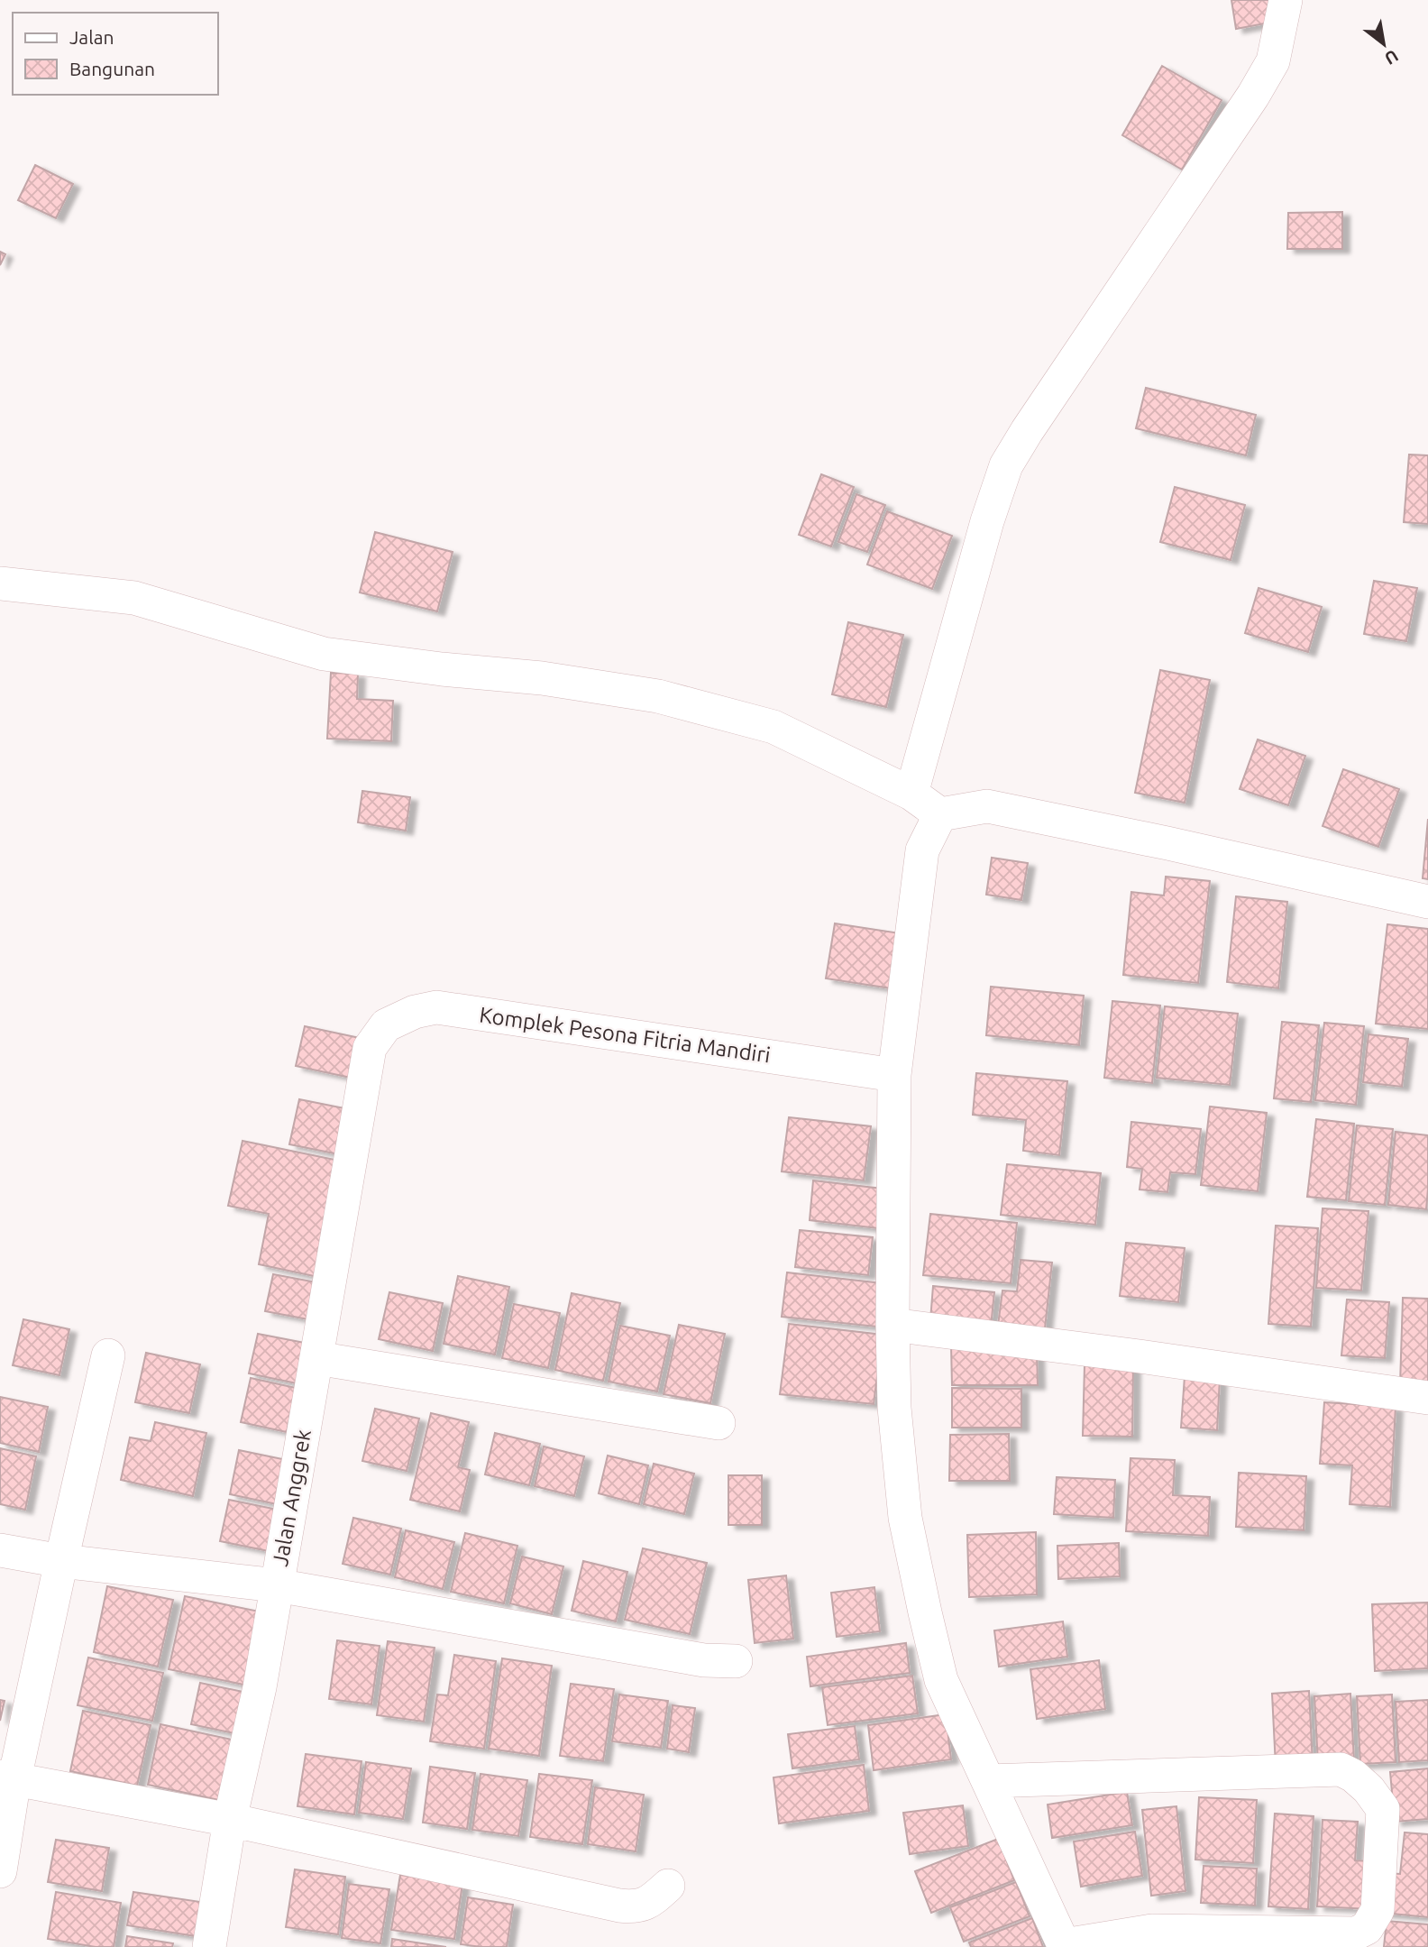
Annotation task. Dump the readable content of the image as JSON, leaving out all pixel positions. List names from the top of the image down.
{
  "streets": {
    "street": ["Komplek Pesona Fitria Mandiri", "Jalan Anggrek"]
  },
  "crossings": [
    ["Komplek Pesona Fitria Mandiri", "Jalan Anggrek"]
  ],
  "legend": ["Jalan", "Bangunan"],
  "north": "bottom right"
}
